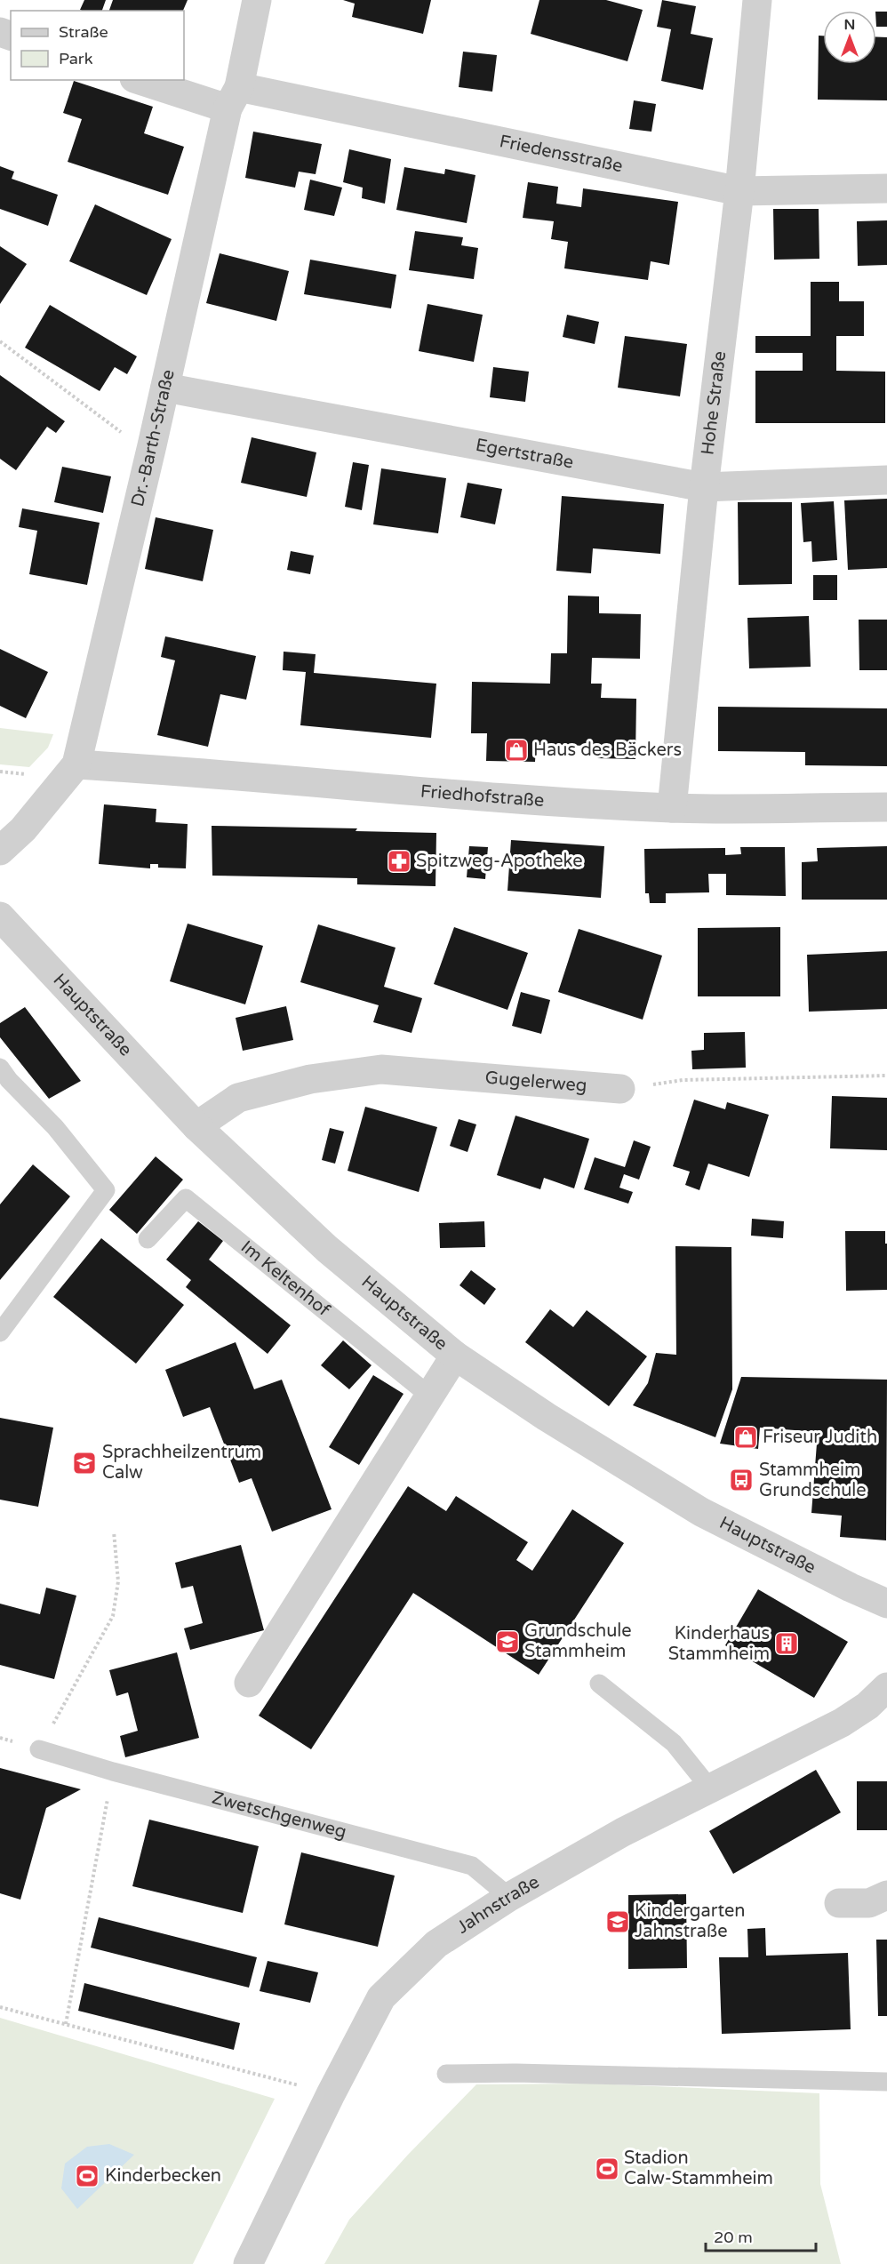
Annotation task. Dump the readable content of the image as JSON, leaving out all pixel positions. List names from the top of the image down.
{
  "streets": {
    "street": [
      "Friedensstraße",
      "Hohe Straße",
      "Dr.-Barth-Straße",
      "Egertstraße",
      "Friedhofstraße",
      "Hauptstraße",
      "Gugelerweg",
      "Jahnstraße"
    ],
    "lane": ["Im Keltenhof", "Zwetschgenweg"]
  },
  "crossings": [
    ["Friedensstraße", "Hohe Straße"],
    ["Friedensstraße", "Dr.-Barth-Straße"],
    ["Hohe Straße", "Egertstraße"],
    ["Hohe Straße", "Friedhofstraße"],
    ["Dr.-Barth-Straße", "Egertstraße"],
    ["Dr.-Barth-Straße", "Friedhofstraße"],
    ["Hauptstraße", "Gugelerweg"],
    ["Zwetschgenweg", "Jahnstraße"]
  ],
  "places": {
    "shop": ["Haus des Bäckers", "Friseur Judith"],
    "pharmacy": ["Spitzweg-Apotheke"],
    "school or university": ["Sprachheilzentrum Calw", "Grundschule Stammheim", "Kindergarten Jahnstraße"],
    "bus stop": ["Stammheim Grundschule"],
    "building": ["Kinderhaus Stammheim"],
    "sports": ["Stadion Calw-Stammheim", "Kinderbecken"]
  },
  "legend": ["Straße", "Park"],
  "scale_bar": "20 m",
  "north": "top"
}
